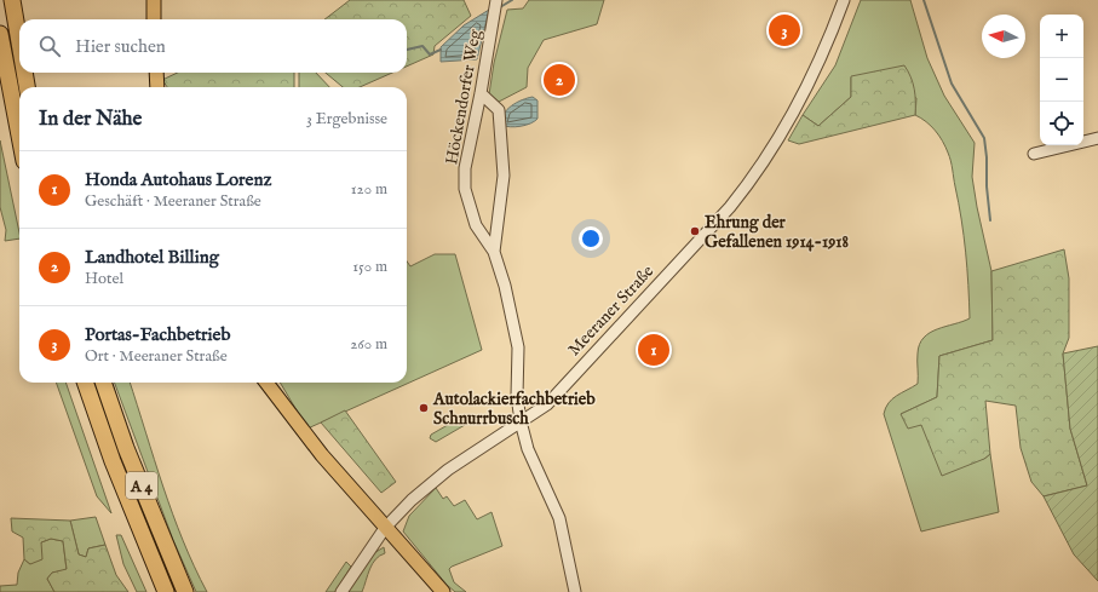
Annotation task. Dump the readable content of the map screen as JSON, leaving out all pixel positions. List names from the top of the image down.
{
  "streets": {
    "highway": ["A 4"],
    "street": ["Höckendorfer Weg", "Meeraner Straße"]
  },
  "crossings": [
    ["Höckendorfer Weg", "Meeraner Straße"]
  ],
  "places": ["Ehrung der Gefallenen 1914-1918", "Autolackierfachbetrieb Schnurrbusch"],
  "north": "left",
  "page": {
    "pins": ["3", "2", "1"],
    "map_buttons": ["+", "−"],
    "search": "Hier suchen",
    "heading": ["In der Nähe", "3 Ergebnisse"],
    "list": [
      {
        "mark": "1",
        "name": "Honda Autohaus Lorenz",
        "note": "Geschäft · Meeraner Straße",
        "value": "120 m"
      },
      {
        "mark": "2",
        "name": "Landhotel Billing",
        "note": "Hotel",
        "value": "150 m"
      },
      {
        "mark": "3",
        "name": "Portas-Fachbetrieb",
        "note": "Ort · Meeraner Straße",
        "value": "260 m"
      }
    ]
  }
}
